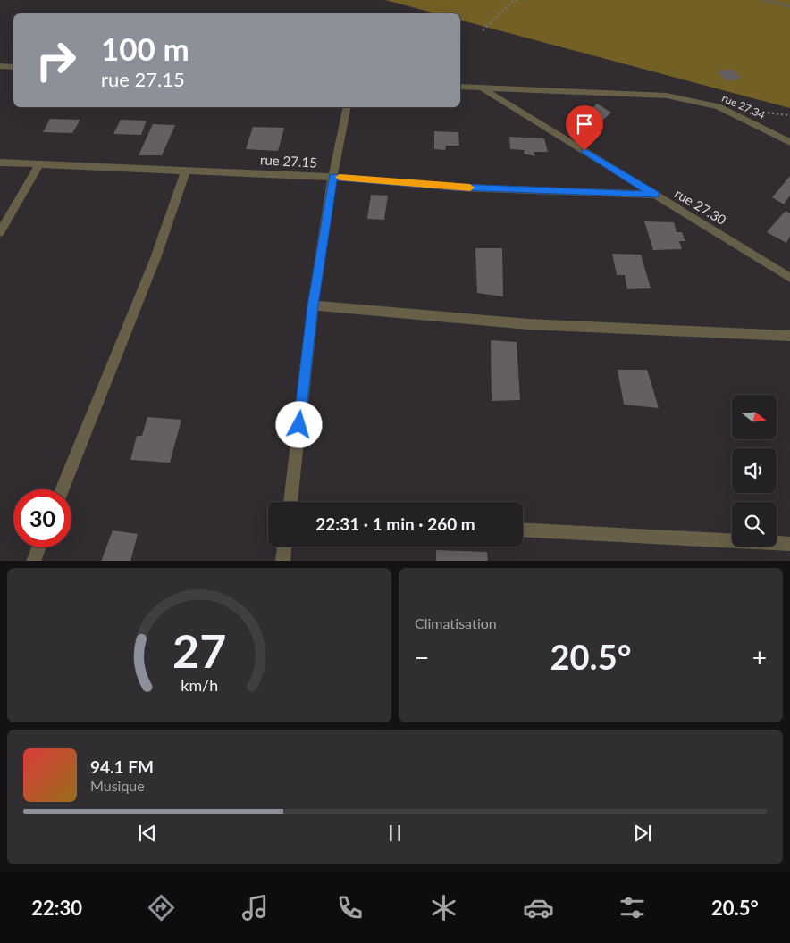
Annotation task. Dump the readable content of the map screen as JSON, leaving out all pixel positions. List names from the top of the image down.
{
  "streets": {
    "street": ["rue 27.34", "rue 27.15", "rue 27.30"]
  },
  "crossings": [
    ["rue 27.34", "rue 27.30"],
    ["rue 27.15", "rue 27.30"]
  ],
  "north": "right",
  "page": {
    "turn": ["100 m", "rue 27.15"],
    "limit": "30",
    "trip": "22:31 · 1 min · 260 m",
    "tile": "Climatisation",
    "heat": ["−", "20.5°", "+"],
    "song": ["94.1 FM", "Musique"],
    "tabs": ["22:30", "20.5°"],
    "gauge": ["27", "km/h"]
  }
}
